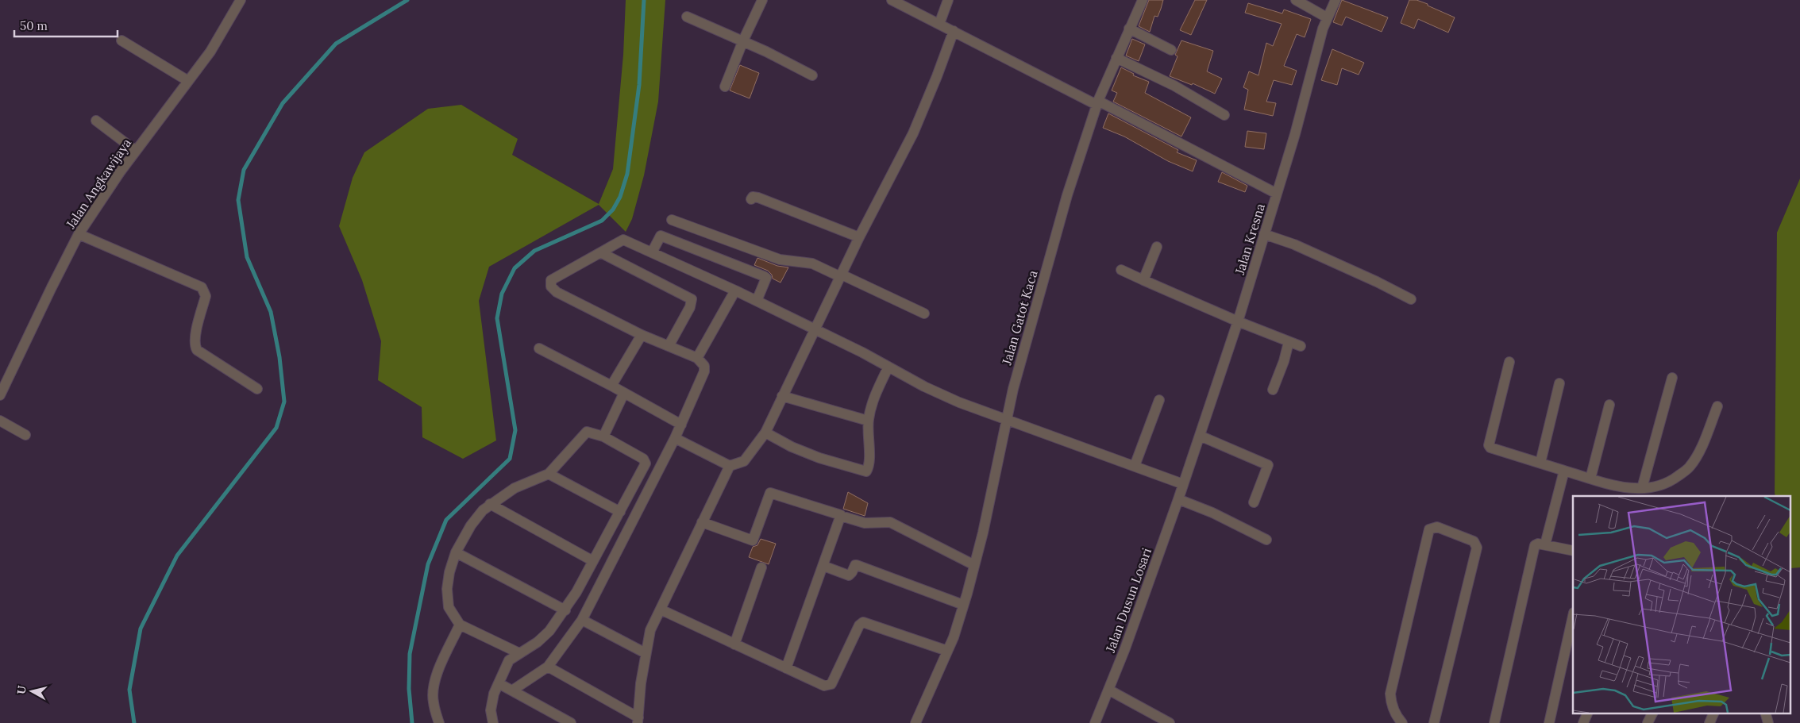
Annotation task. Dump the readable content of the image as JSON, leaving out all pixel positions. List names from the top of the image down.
{
  "streets": {
    "street": [
      "Jalan Angkawijaya",
      "Jalan Kresna",
      "Jalan Gatot Kaca",
      "Jalan Dusun Losari"
    ]
  },
  "crossings": [
    ["Jalan Kresna", "Jalan Dusun Losari"]
  ],
  "scale_bar": "50 m",
  "north": "left"
}
